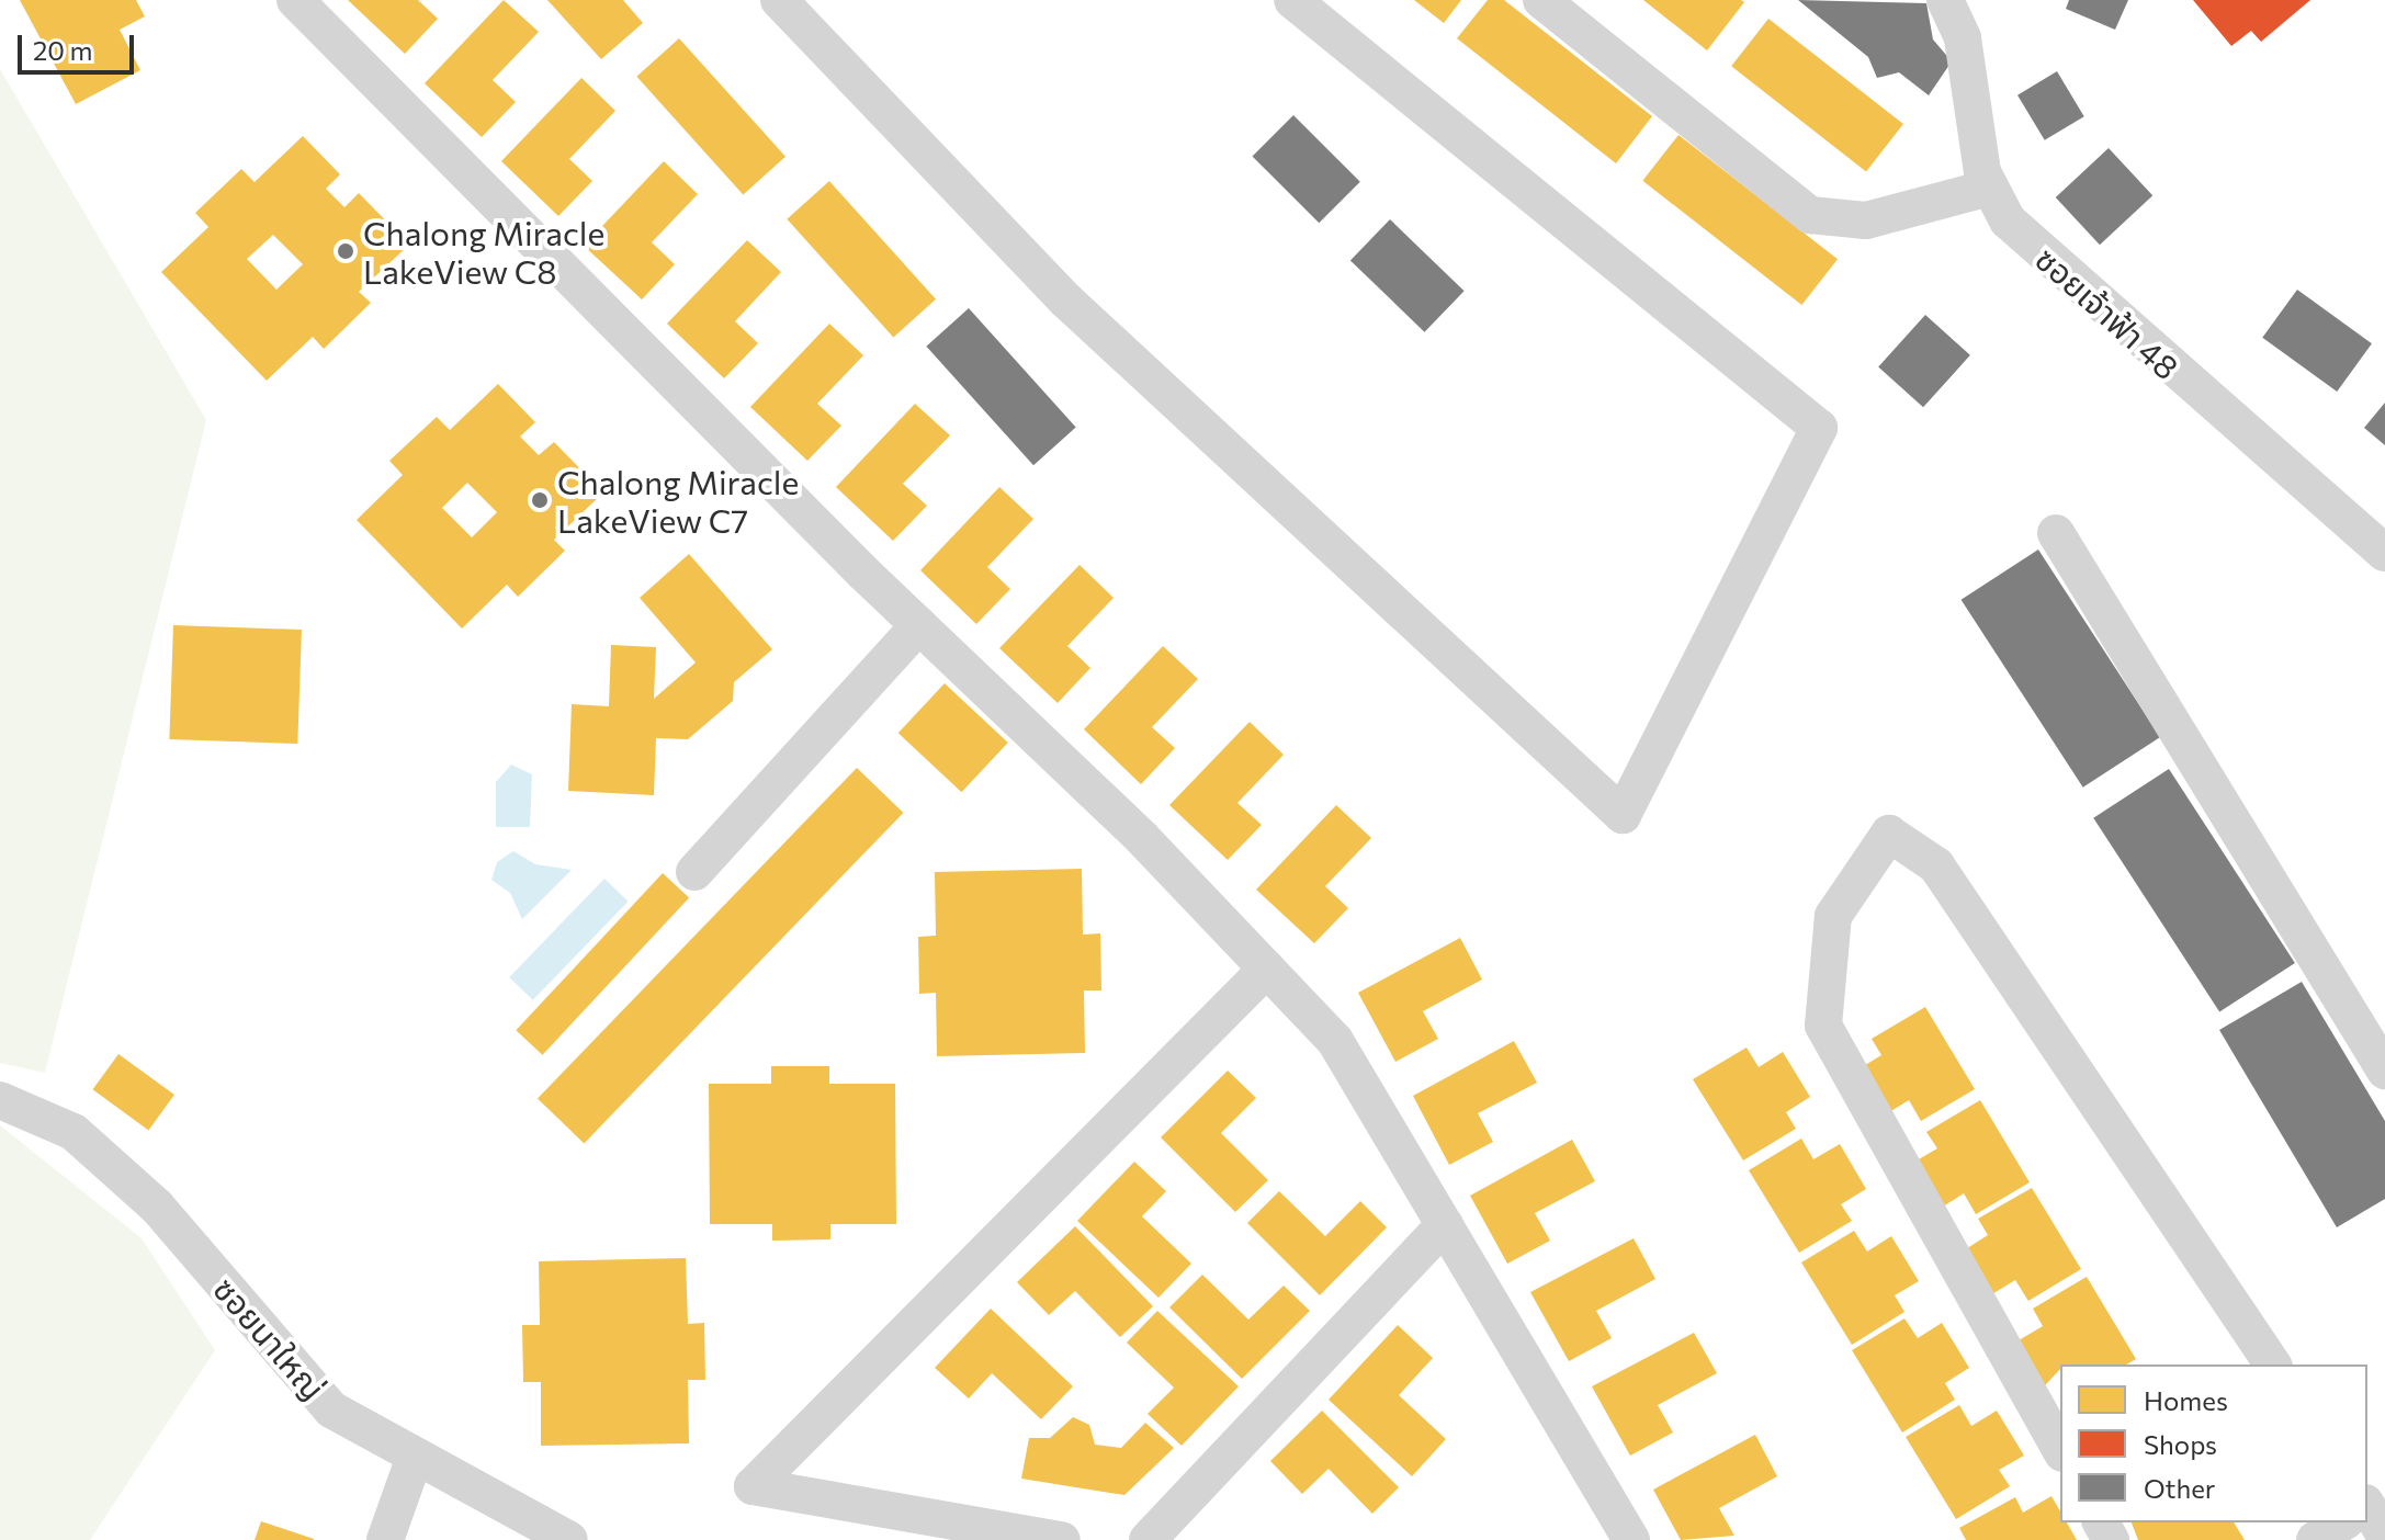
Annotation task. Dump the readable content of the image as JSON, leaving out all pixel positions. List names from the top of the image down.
{
  "streets": {
    "street": ["ซอยเจ้าฟ้า 48", "ซอยนาใหญ่"]
  },
  "places": ["Chalong Miracle LakeView C8", "Chalong Miracle LakeView C7"],
  "legend": ["Homes", "Shops", "Other"],
  "scale_bar": "20 m"
}
